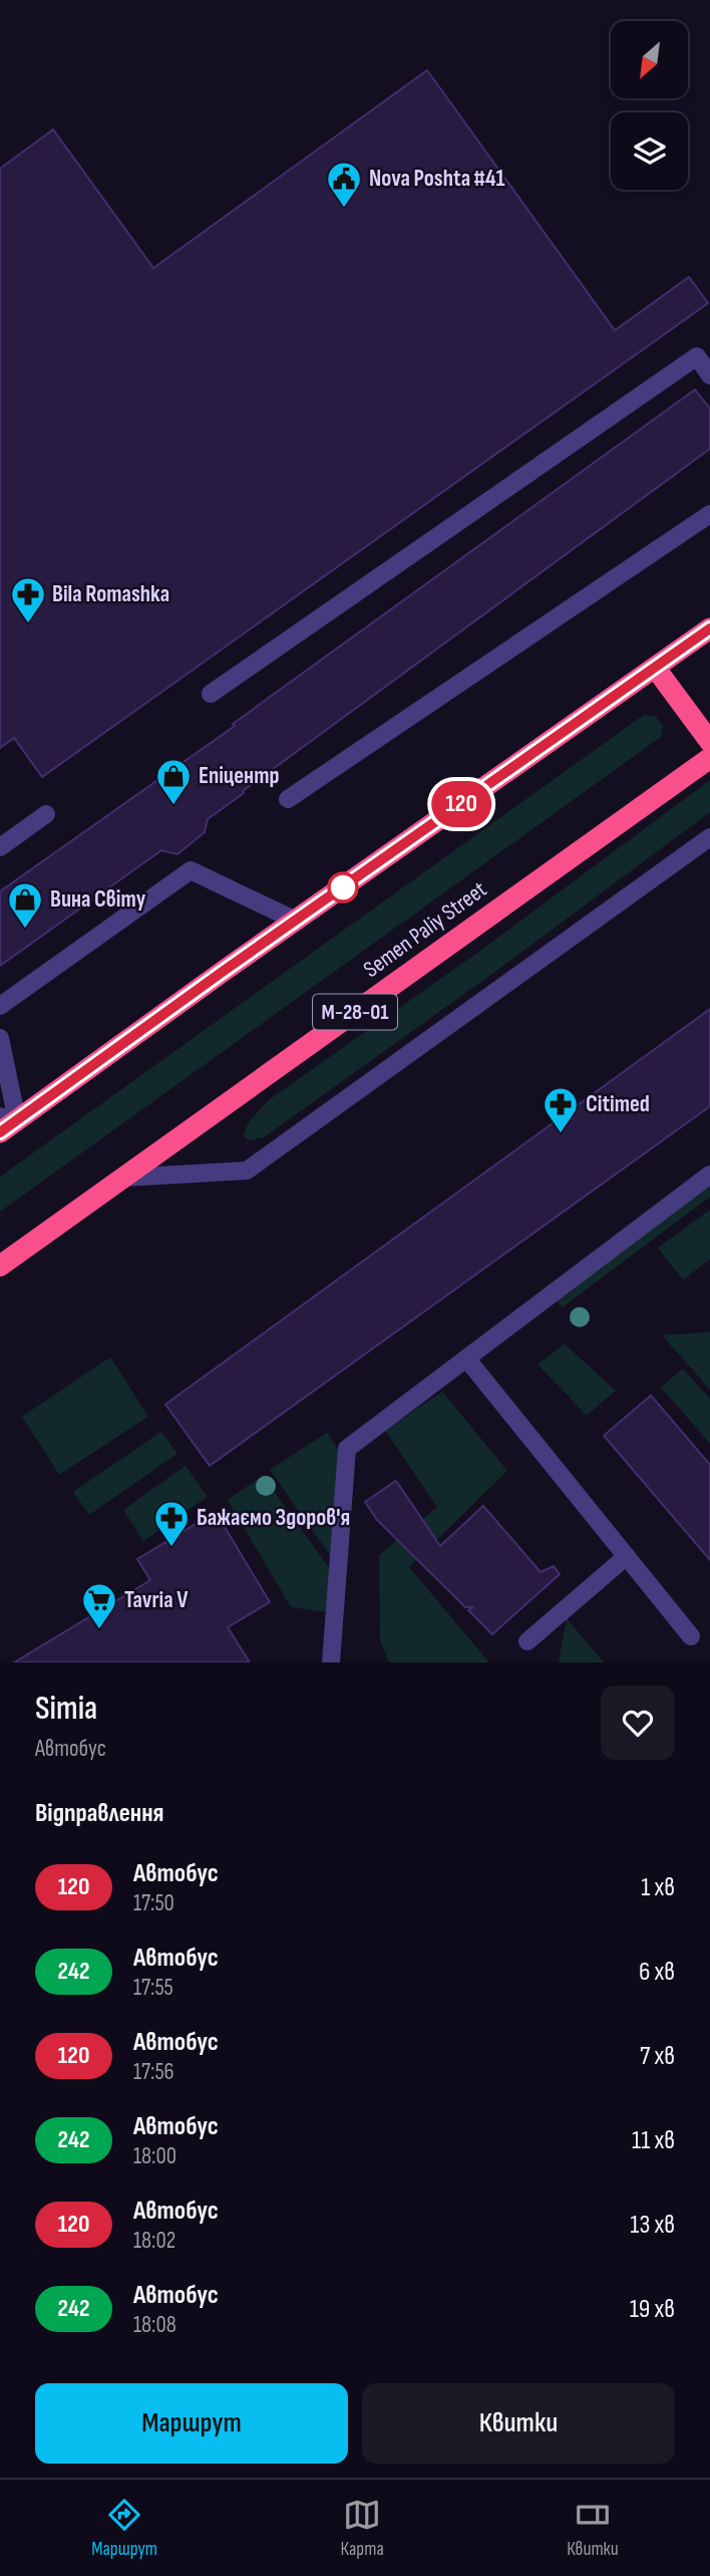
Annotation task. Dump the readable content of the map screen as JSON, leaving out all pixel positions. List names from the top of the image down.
{
  "streets": {
    "highway": ["Semen Paliy Street", "М-28-01"]
  },
  "places": {
    "public building": ["Nova Poshta #41"],
    "pharmacy": ["Bila Romashka", "Citimed", "Бажаємо Здоров'я"],
    "shop": ["Епіцентр", "Вина Світу"],
    "supermarket": ["Tavria V"]
  },
  "lines": ["bus line 120"],
  "north": "bottom left",
  "page": {
    "on_map": "120",
    "heading": [
      ["Simia", "Автобус"],
      "Відправлення"
    ],
    "list": [
      {
        "mark": "120",
        "name": "Автобус",
        "note": "17:50",
        "value": "1 хв"
      },
      {
        "mark": "242",
        "name": "Автобус",
        "note": "17:55",
        "value": "6 хв"
      },
      {
        "mark": "120",
        "name": "Автобус",
        "note": "17:56",
        "value": "7 хв"
      },
      {
        "mark": "242",
        "name": "Автобус",
        "note": "18:00",
        "value": "11 хв"
      },
      {
        "mark": "120",
        "name": "Автобус",
        "note": "18:02",
        "value": "13 хв"
      },
      {
        "mark": "242",
        "name": "Автобус",
        "note": "18:08",
        "value": "19 хв"
      }
    ],
    "buttons": ["Маршрут", "Квитки"],
    "tabs": ["Маршрут", "Карта", "Квитки"]
  }
}
